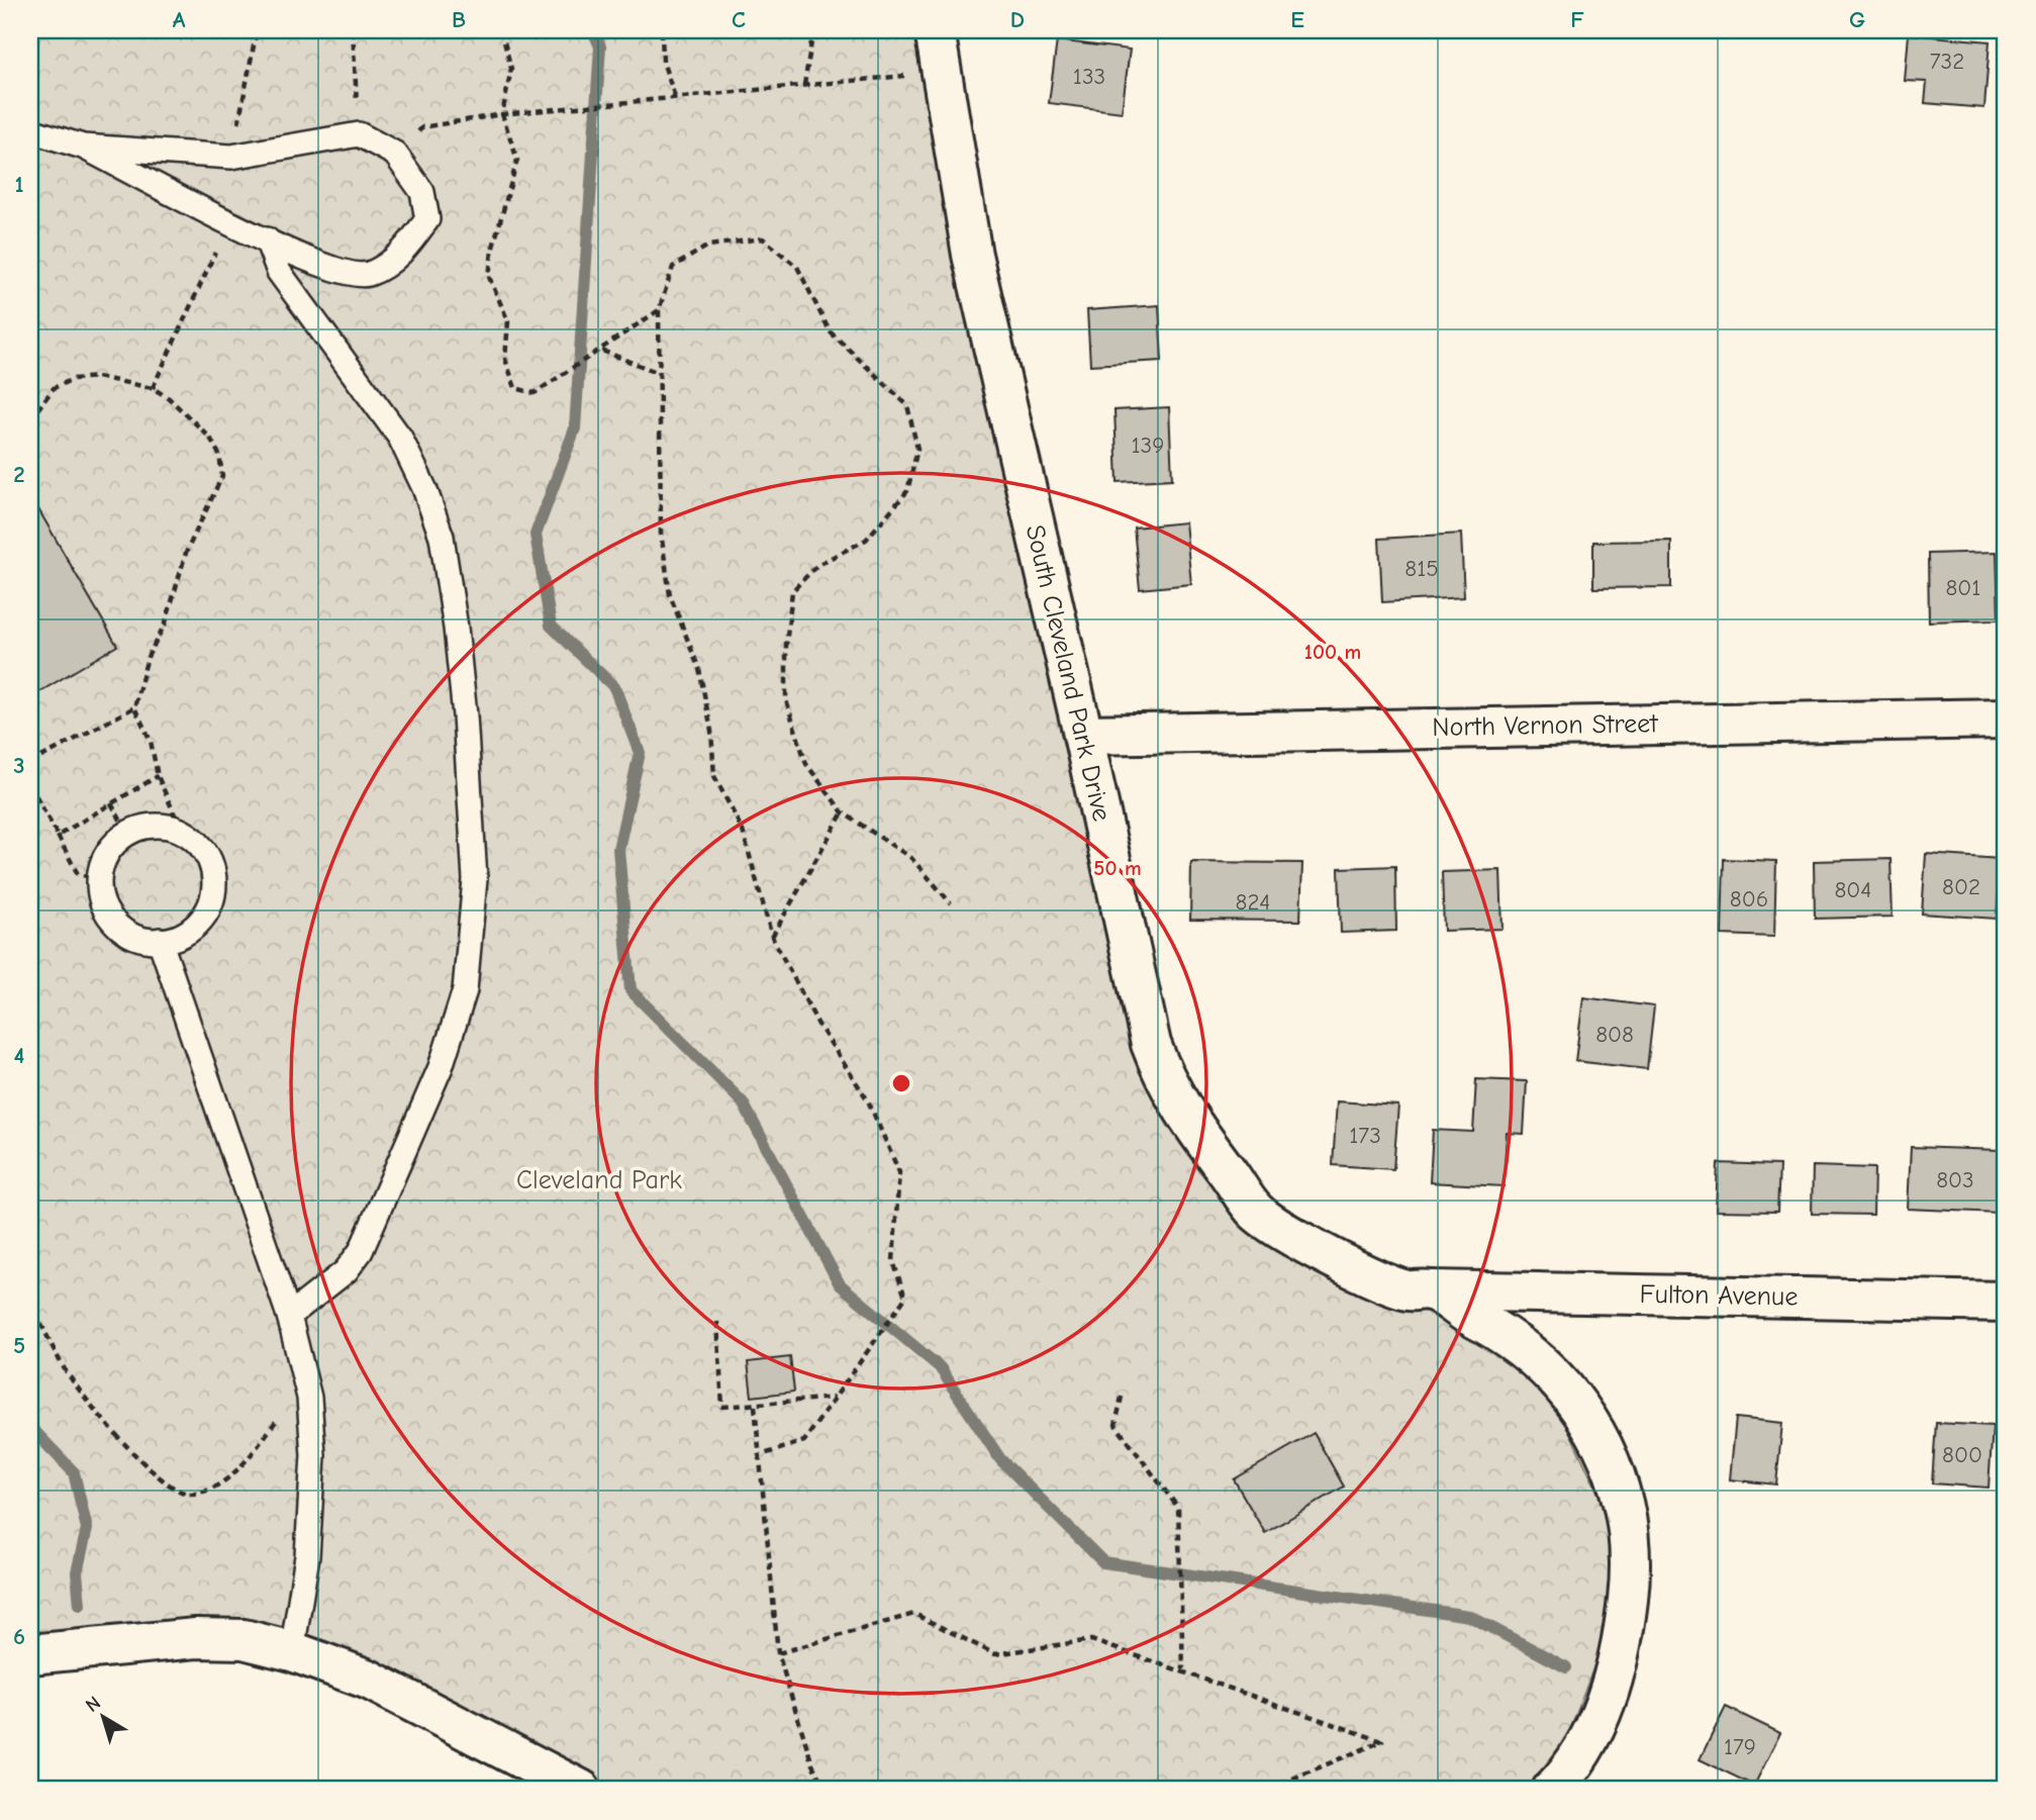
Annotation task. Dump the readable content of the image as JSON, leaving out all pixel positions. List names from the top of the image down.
{
  "streets": {
    "street": ["South Cleveland Park Drive", "North Vernon Street", "Fulton Avenue"]
  },
  "crossings": [
    ["South Cleveland Park Drive", "North Vernon Street"],
    ["South Cleveland Park Drive", "Fulton Avenue"]
  ],
  "parks": ["Cleveland Park"],
  "house_numbers": [
    "732",
    "133",
    "139",
    "815",
    "801",
    "802",
    "804",
    "806",
    "824",
    "808",
    "173",
    "803",
    "800",
    "179"
  ],
  "north": "top left",
  "grid": {
    "columns": [
      "A",
      "B",
      "C",
      "D",
      "E",
      "F",
      "G"
    ],
    "rows": [
      "1",
      "2",
      "3",
      "4",
      "5",
      "6"
    ]
  },
  "rings": ["100 m", "50 m"]
}
